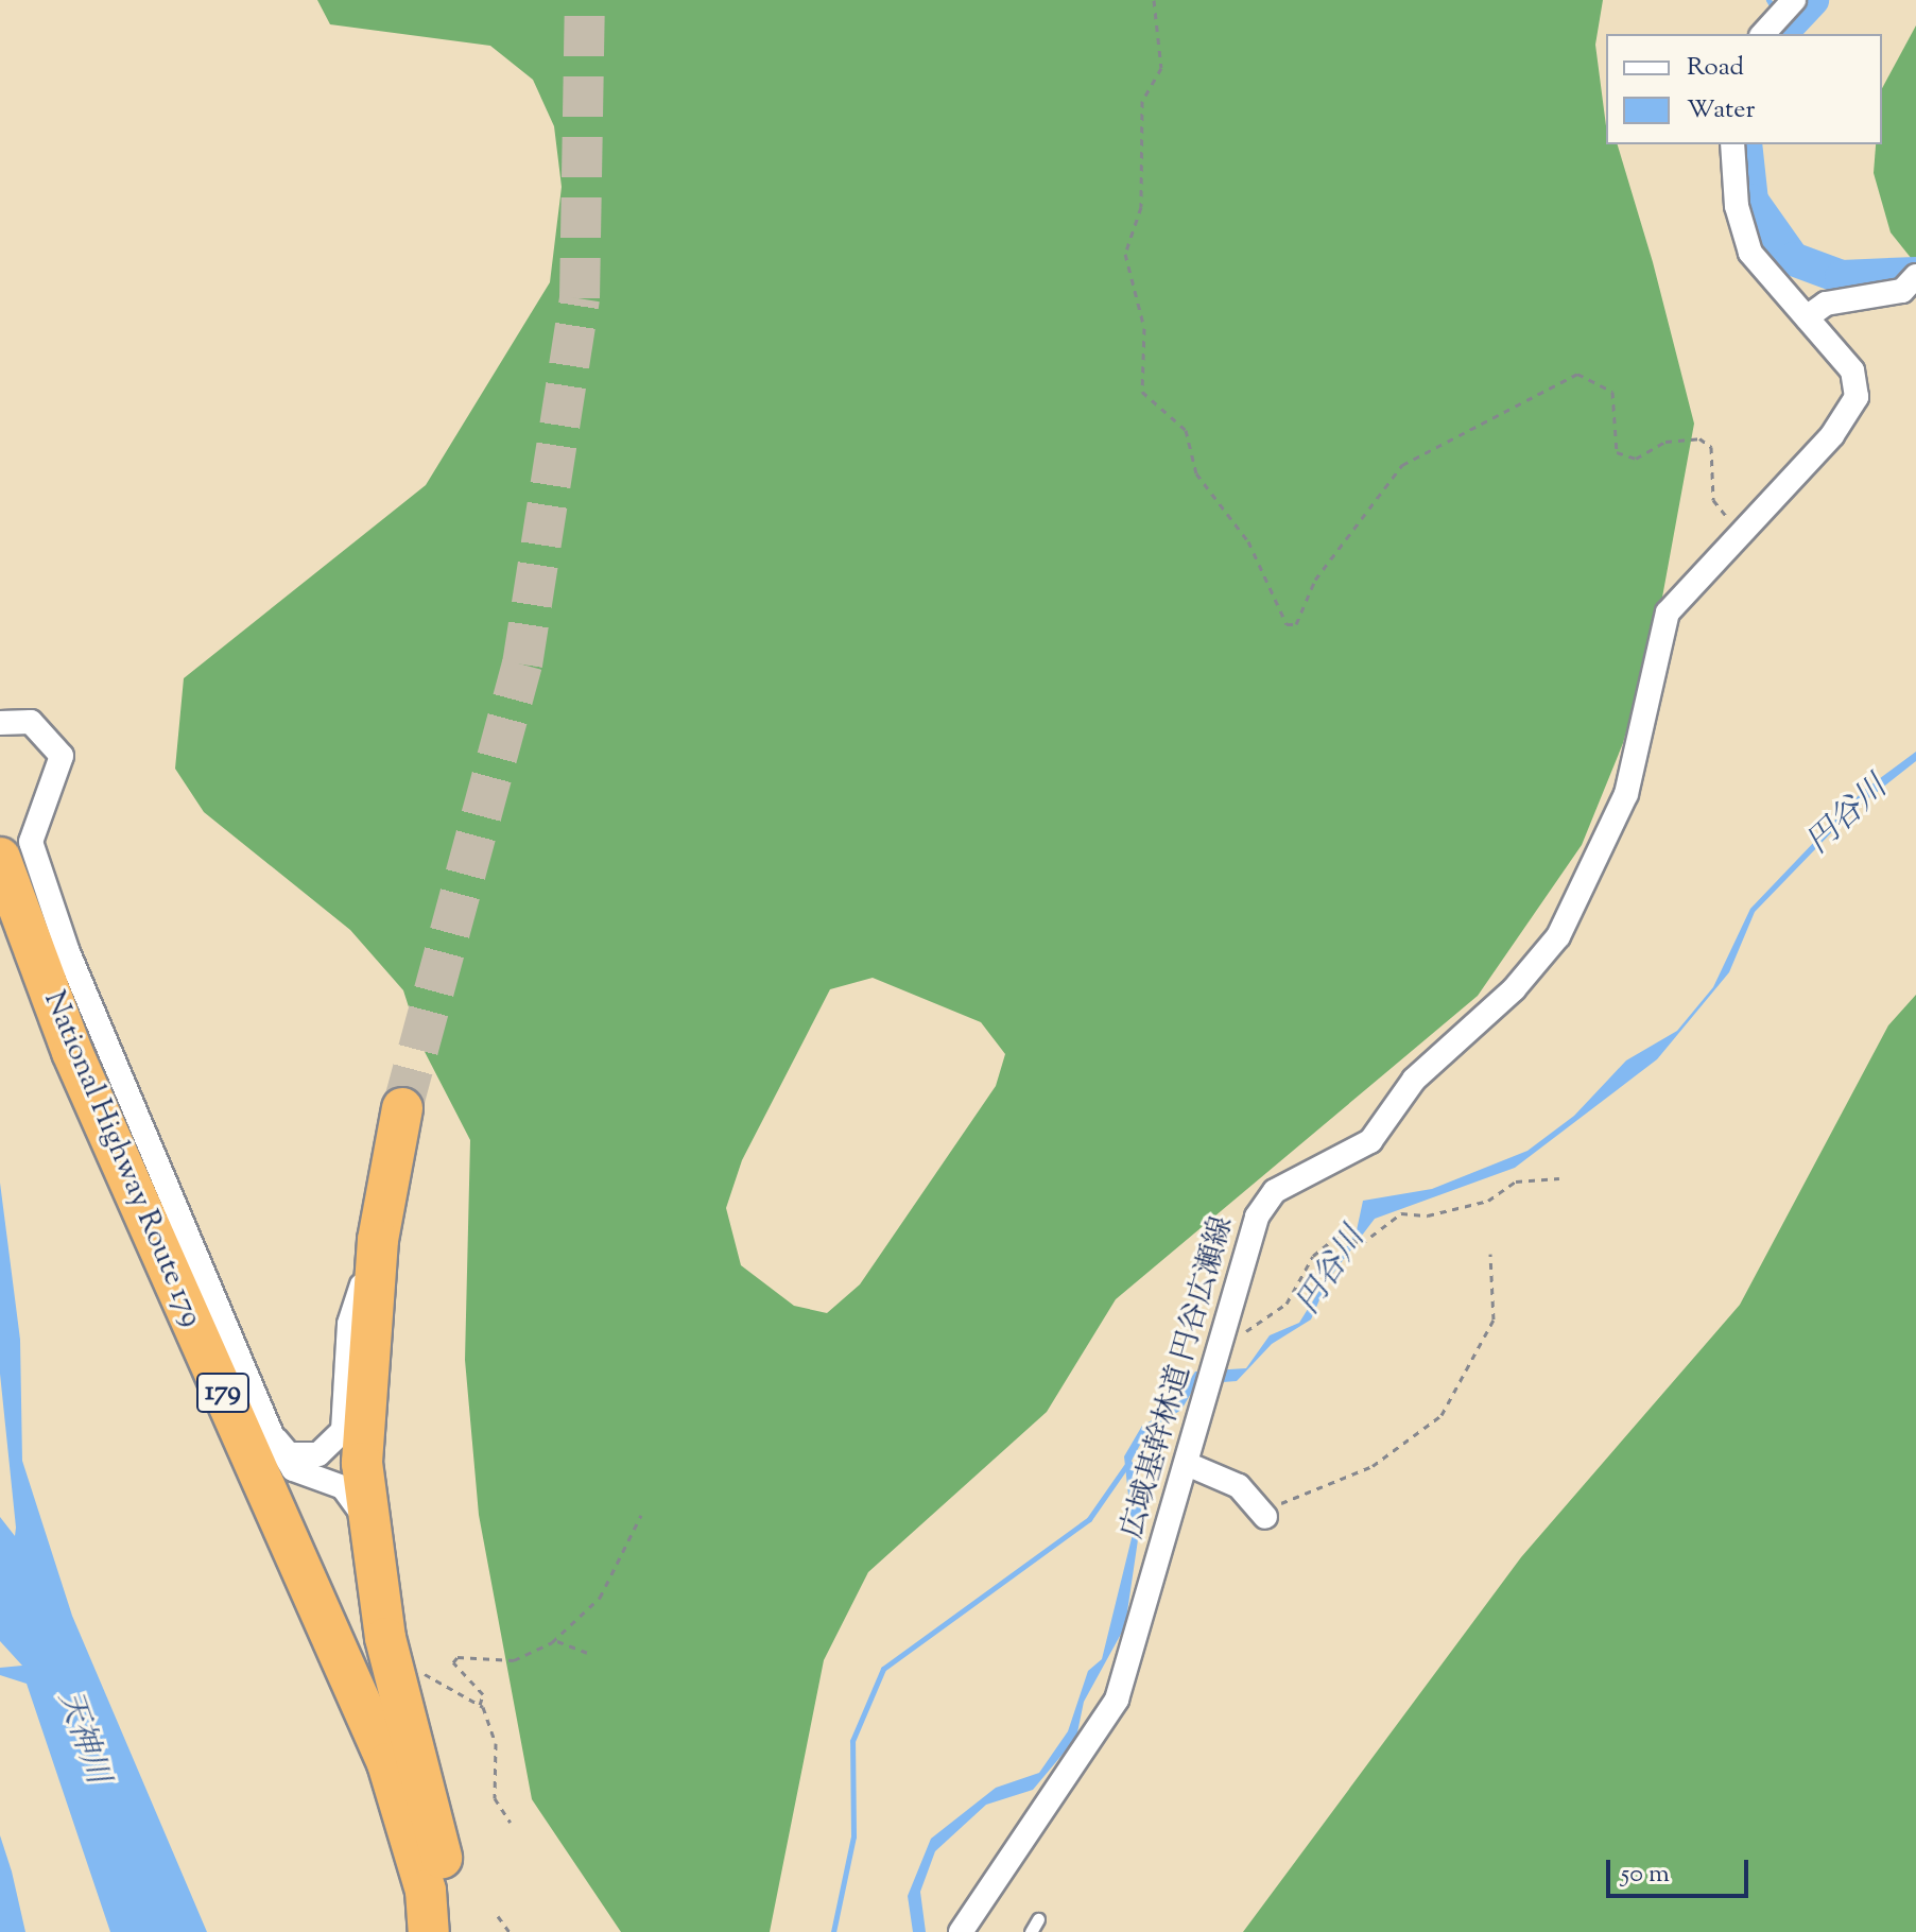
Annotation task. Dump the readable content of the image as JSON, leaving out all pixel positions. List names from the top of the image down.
{
  "streets": {
    "highway": ["National Highway Route 179", "179"],
    "street": ["広域基幹林道 円谷広瀬線"]
  },
  "water": ["円谷川", "天神川"],
  "legend": ["Road", "Water"],
  "scale_bar": "50 m"
}
